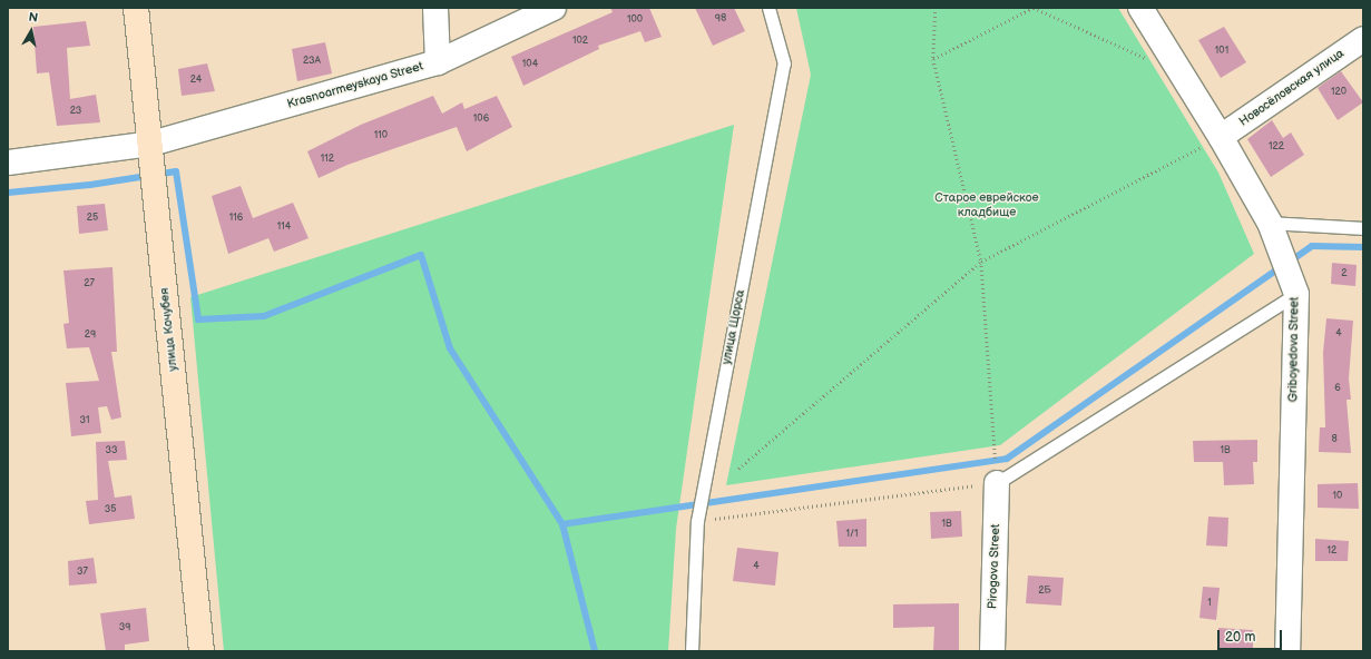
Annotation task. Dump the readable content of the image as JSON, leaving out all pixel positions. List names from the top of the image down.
{
  "streets": {
    "main road": ["улица Кочубея"],
    "street": [
      "Krasnoarmeyskaya Street",
      "Новосёловская улица",
      "Griboyedova Street",
      "Pirogova Street"
    ],
    "lane": ["улица Щорса"]
  },
  "crossings": [
    ["Krasnoarmeyskaya Street", "улица Кочубея"],
    ["Новосёловская улица", "Griboyedova Street"]
  ],
  "parks": ["Старое еврейское кладбище"],
  "house_numbers": [
    "98",
    "100",
    "102",
    "101",
    "23А",
    "104",
    "24",
    "120",
    "23",
    "106",
    "110",
    "122",
    "112",
    "25",
    "116",
    "114",
    "2",
    "27",
    "4",
    "29",
    "6",
    "31",
    "8",
    "33",
    "1В",
    "10",
    "35",
    "1В",
    "1/1",
    "12",
    "4",
    "37",
    "2Б",
    "1",
    "39"
  ],
  "scale_bar": "20 m",
  "north": "top"
}
